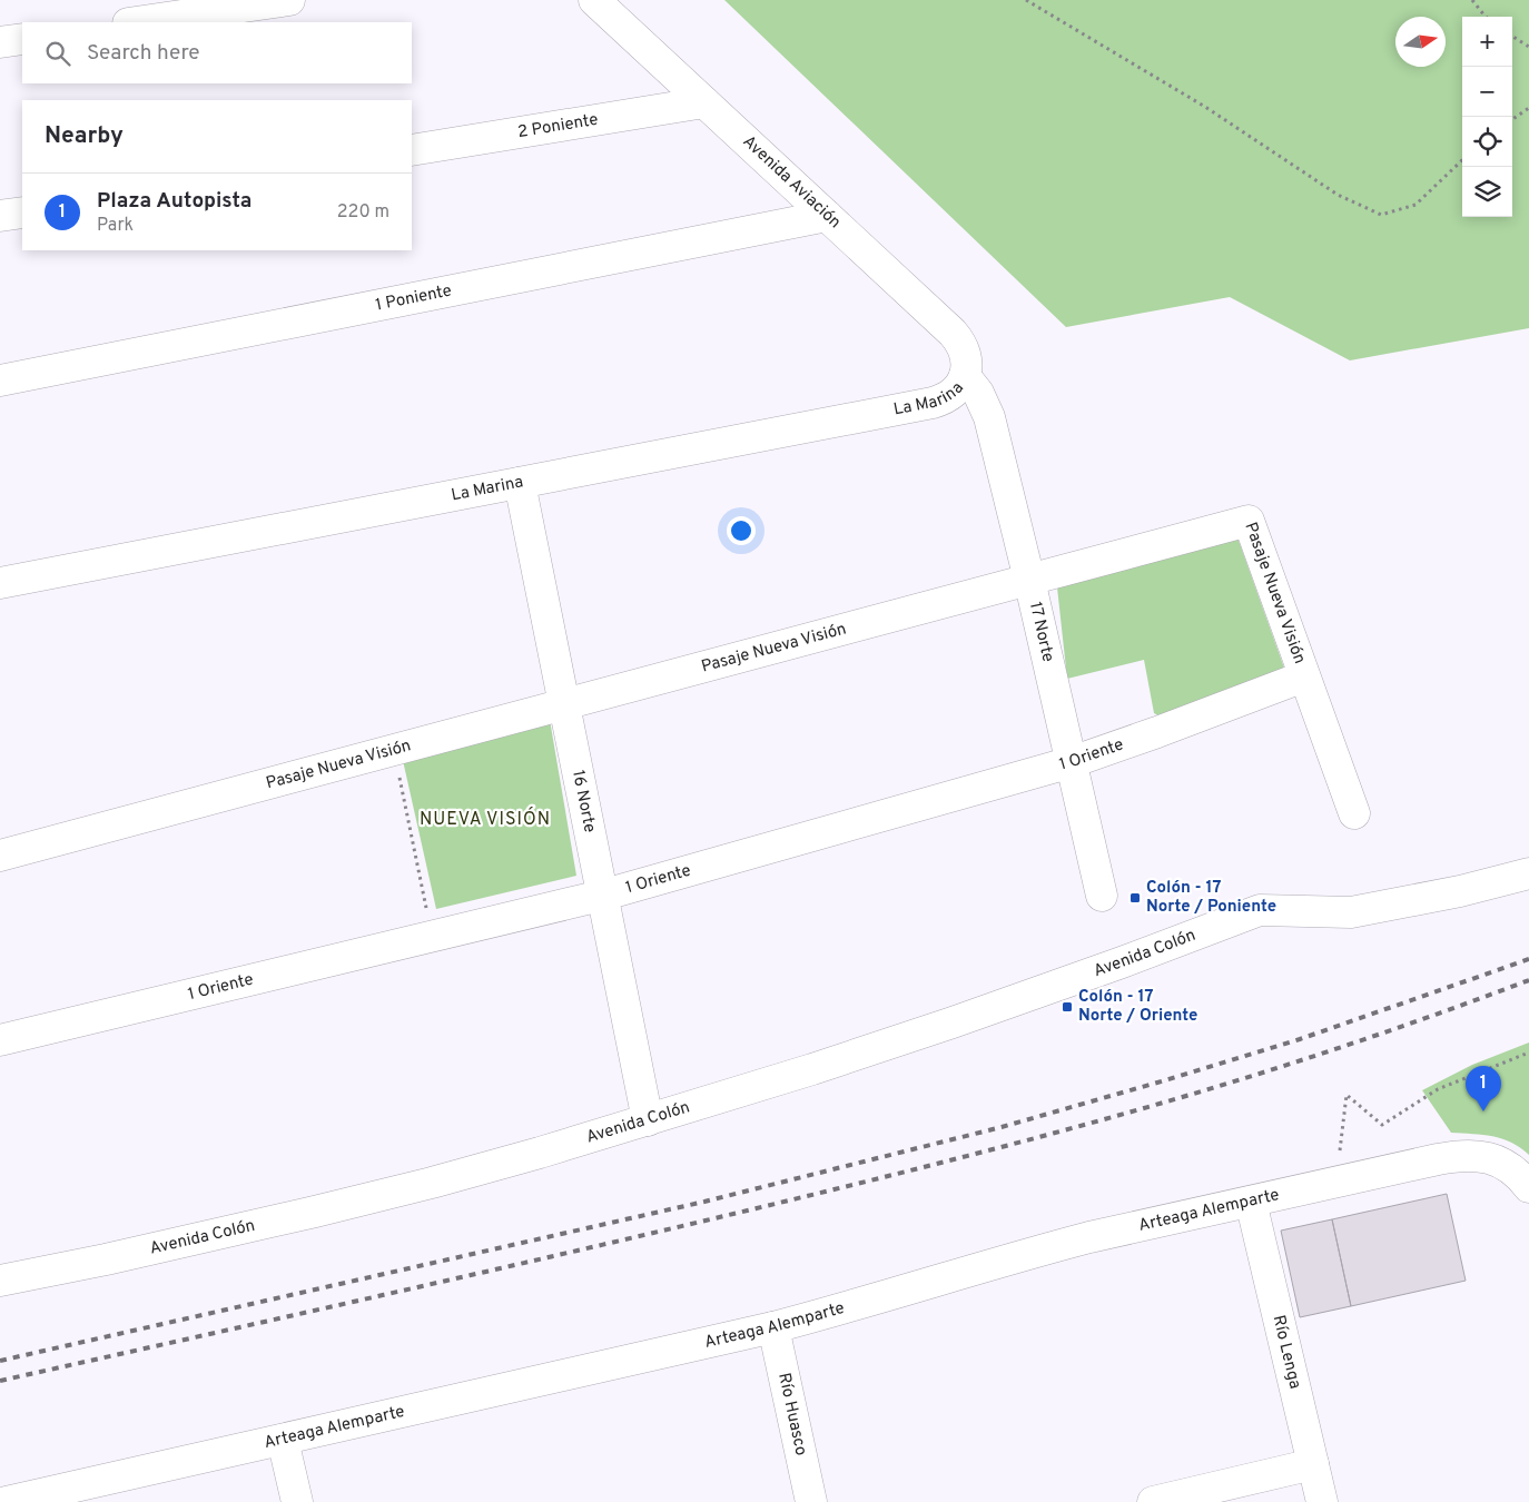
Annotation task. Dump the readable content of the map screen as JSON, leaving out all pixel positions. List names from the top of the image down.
{
  "streets": {
    "street": [
      "2 Poniente",
      "Avenida Aviación",
      "1 Poniente",
      "La Marina",
      "Pasaje Nueva Visión",
      "17 Norte",
      "1 Oriente",
      "16 Norte",
      "Avenida Colón",
      "Arteaga Alemparte",
      "Río Lenga",
      "Río Huasco"
    ]
  },
  "crossings": [
    ["2 Poniente", "Avenida Aviación"],
    ["Avenida Aviación", "1 Poniente"],
    ["Avenida Aviación", "La Marina"],
    ["Avenida Aviación", "17 Norte"],
    ["La Marina", "17 Norte"],
    ["La Marina", "16 Norte"],
    ["Pasaje Nueva Visión", "17 Norte"],
    ["Pasaje Nueva Visión", "1 Oriente"],
    ["Pasaje Nueva Visión", "16 Norte"],
    ["17 Norte", "1 Oriente"],
    ["1 Oriente", "16 Norte"],
    ["16 Norte", "Avenida Colón"],
    ["Arteaga Alemparte", "Río Lenga"],
    ["Arteaga Alemparte", "Río Huasco"]
  ],
  "districts": ["NUEVA VISIÓN"],
  "places": {
    "transit": ["Colón - 17 Norte / Poniente", "Colón - 17 Norte / Oriente"]
  },
  "north": "right",
  "page": {
    "map_buttons": ["+", "−"],
    "search": "Search here",
    "heading": "Nearby",
    "list": [
      {
        "mark": "1",
        "name": "Plaza Autopista",
        "note": "Park",
        "value": "220 m"
      }
    ],
    "pins": "1"
  }
}
